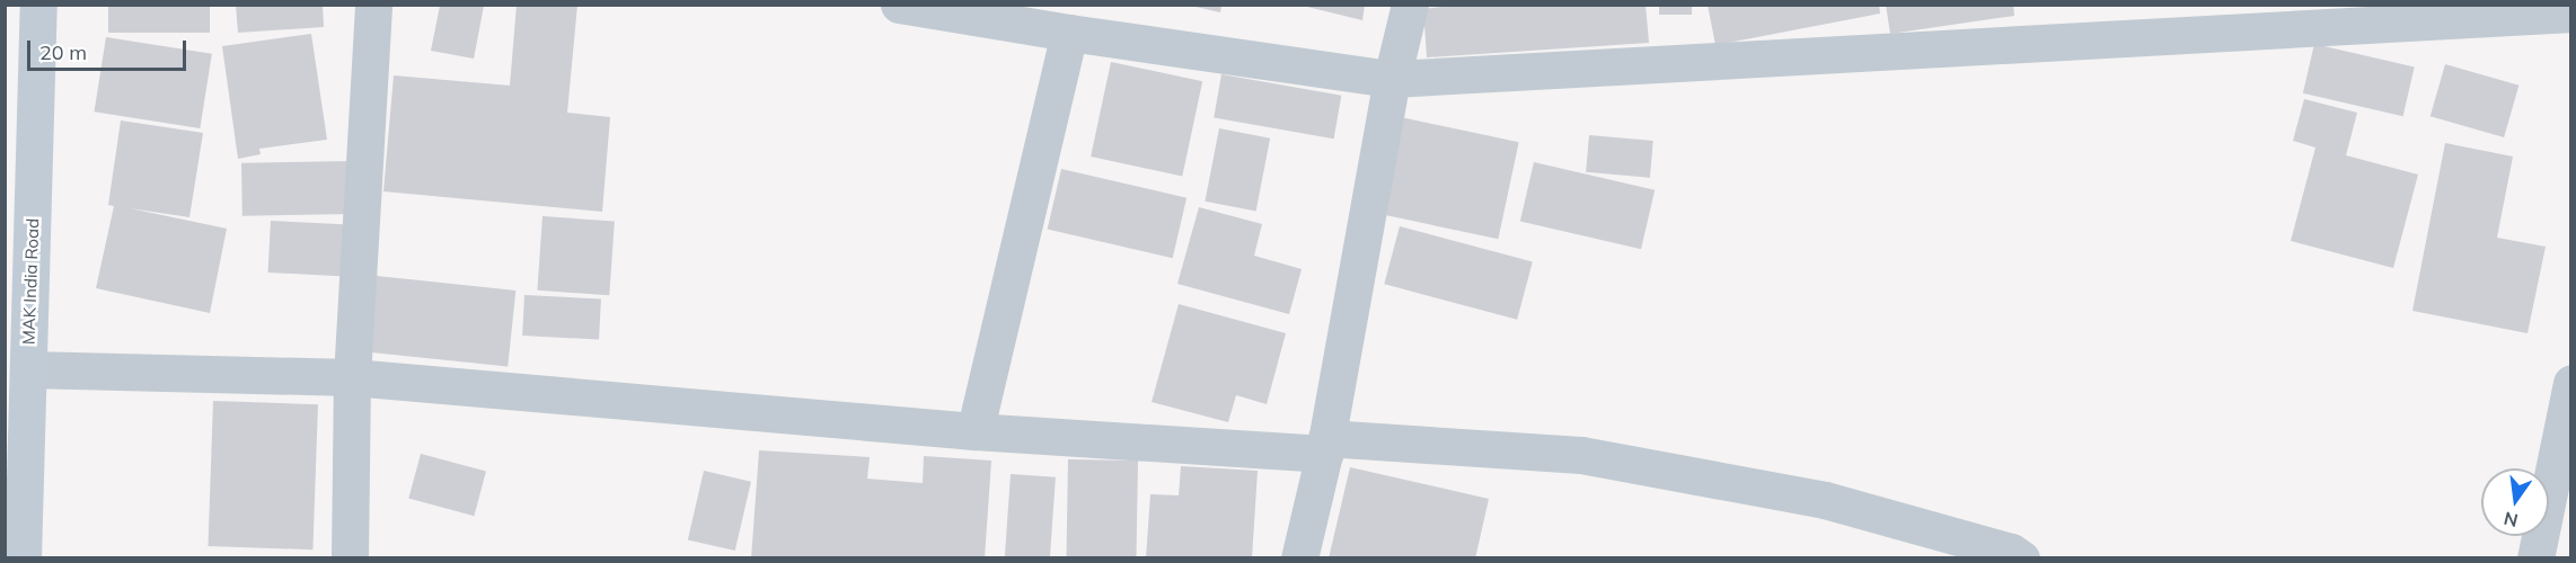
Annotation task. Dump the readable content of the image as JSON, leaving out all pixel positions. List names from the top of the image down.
{
  "streets": {
    "street": ["MAK India Road"]
  },
  "scale_bar": "20 m",
  "north": "bottom"
}
